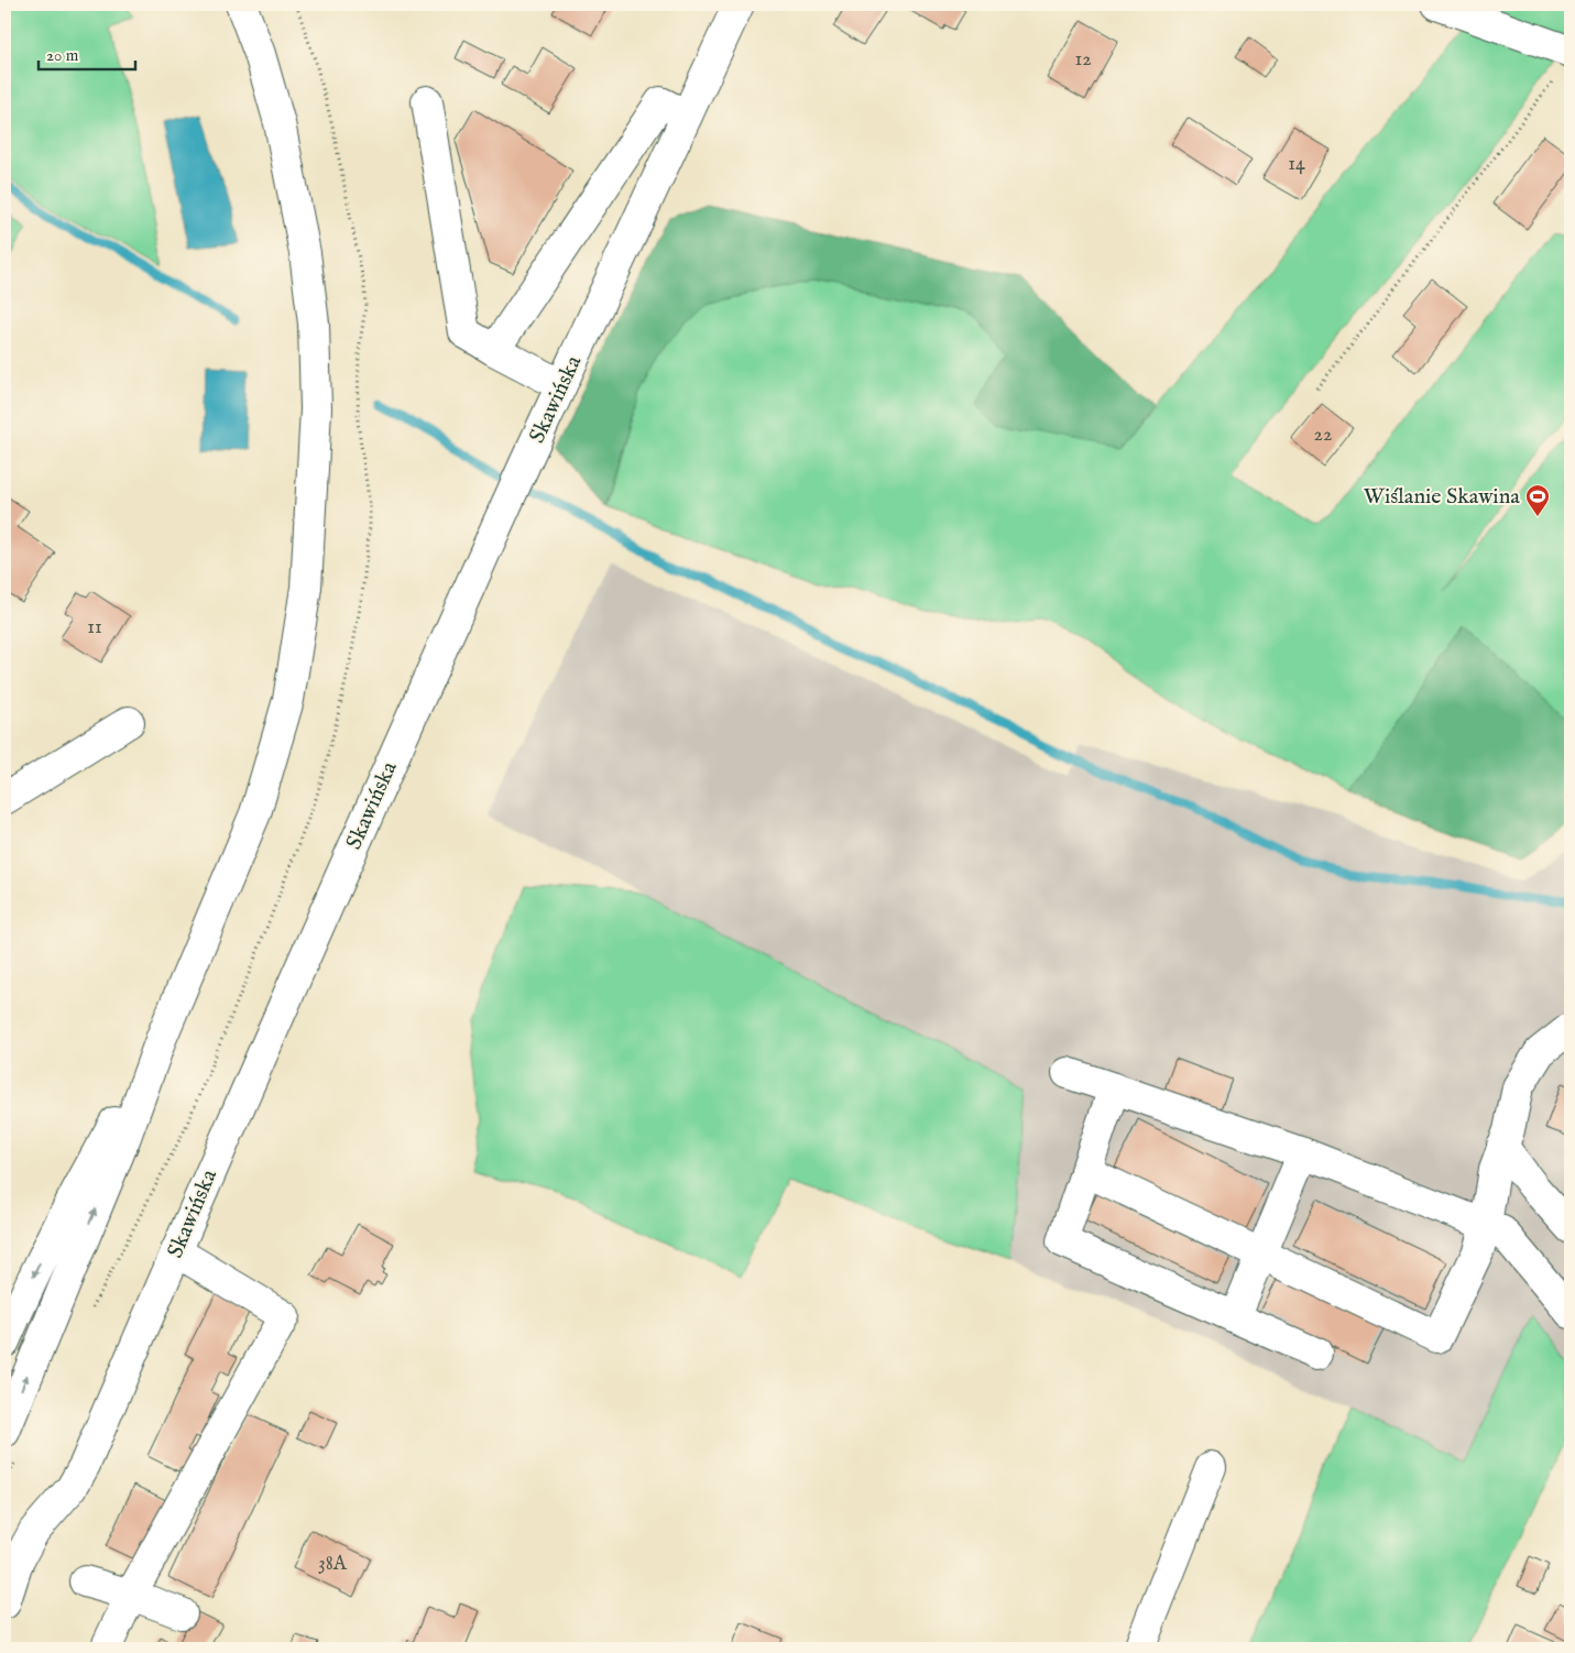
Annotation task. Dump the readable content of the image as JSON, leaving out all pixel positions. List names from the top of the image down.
{
  "streets": {
    "street": ["Skawińska"]
  },
  "places": {
    "sports": ["Wiślanie Skawina"]
  },
  "house_numbers": [
    "12",
    "14",
    "22",
    "11",
    "38A"
  ],
  "scale_bar": "20 m"
}
